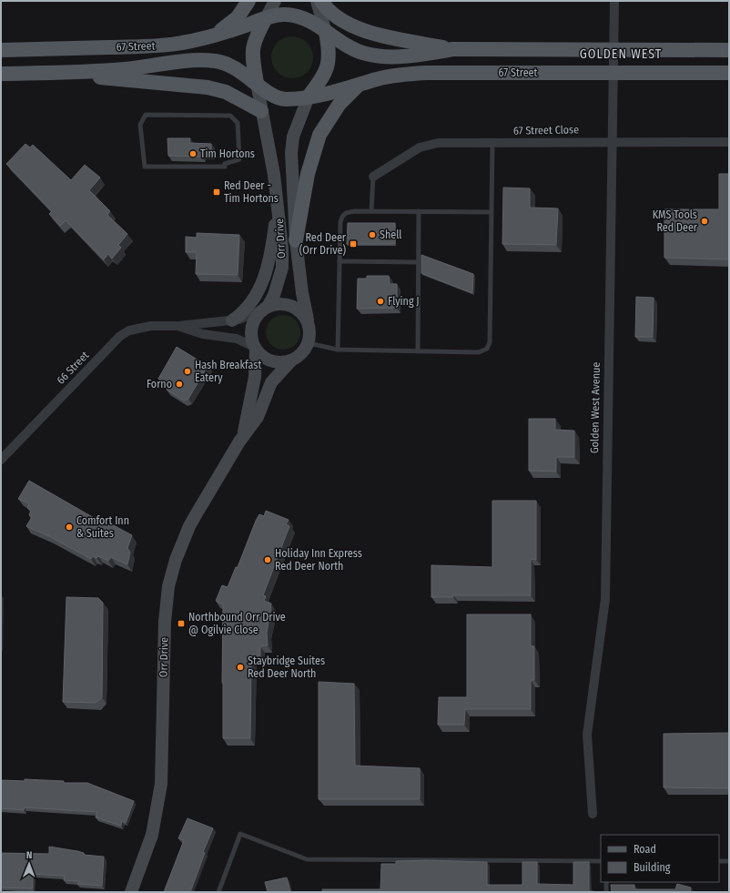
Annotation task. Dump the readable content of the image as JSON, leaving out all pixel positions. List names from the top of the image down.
{
  "streets": {
    "main road": ["67 Street"],
    "street": [
      "67 Street Close",
      "Orr Drive",
      "66 Street",
      "Golden West Avenue"
    ]
  },
  "crossings": [
    ["67 Street", "Orr Drive"],
    ["67 Street", "Golden West Avenue"],
    ["67 Street Close", "Golden West Avenue"],
    ["Orr Drive", "66 Street"]
  ],
  "districts": ["GOLDEN WEST"],
  "places": {
    "other": [
      "Tim Hortons",
      "KMS Tools Red Deer",
      "Shell",
      "Flying J",
      "Hash Breakfast Eatery",
      "Forno",
      "Comfort Inn & Suites",
      "Holiday Inn Express Red Deer North",
      "Staybridge Suites Red Deer North"
    ],
    "transit": ["Red Deer - Tim Hortons", "Red Deer (Orr Drive)", "Northbound Orr Drive @ Ogilvie Close"]
  },
  "legend": ["Road", "Building"],
  "north": "top"
}
